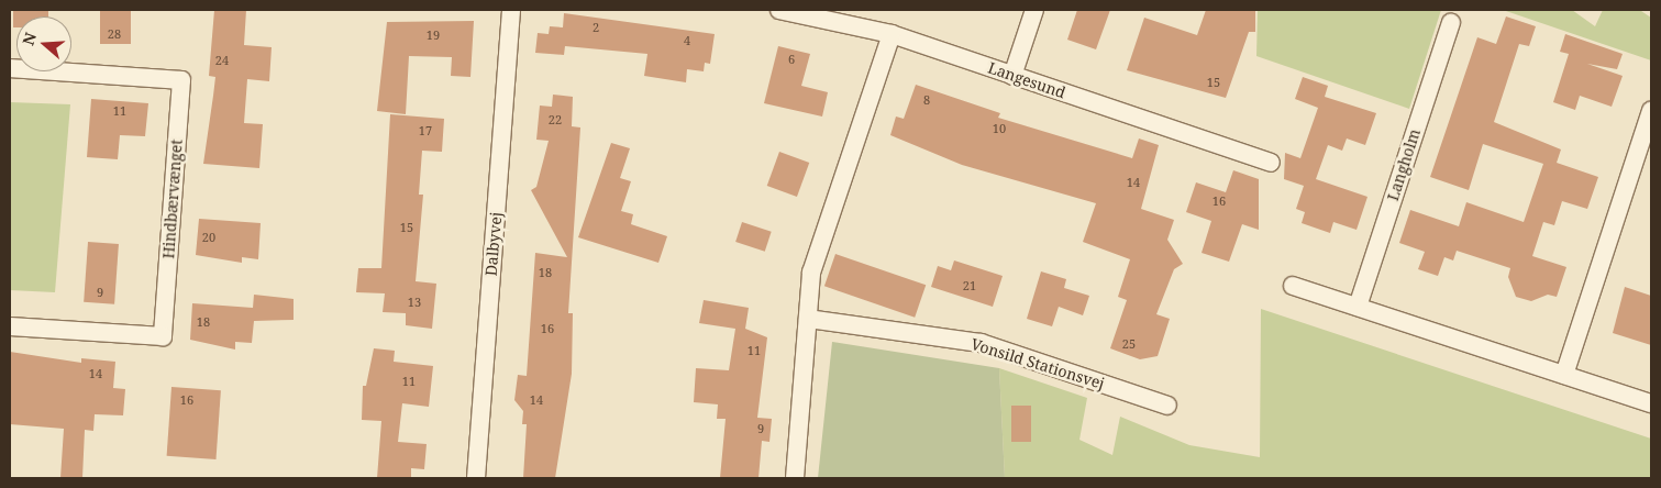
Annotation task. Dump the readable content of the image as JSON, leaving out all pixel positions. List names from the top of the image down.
{
  "streets": {
    "street": [
      "Langesund",
      "Langholm",
      "Hindbærvænget",
      "Dalbyvej",
      "Vonsild Stationsvej"
    ]
  },
  "house_numbers": [
    "2",
    "28",
    "19",
    "4",
    "6",
    "24",
    "15",
    "8",
    "11",
    "22",
    "10",
    "17",
    "14",
    "16",
    "15",
    "20",
    "18",
    "21",
    "9",
    "13",
    "18",
    "16",
    "25",
    "11",
    "14",
    "11",
    "16",
    "14",
    "9"
  ],
  "north": "left"
}
